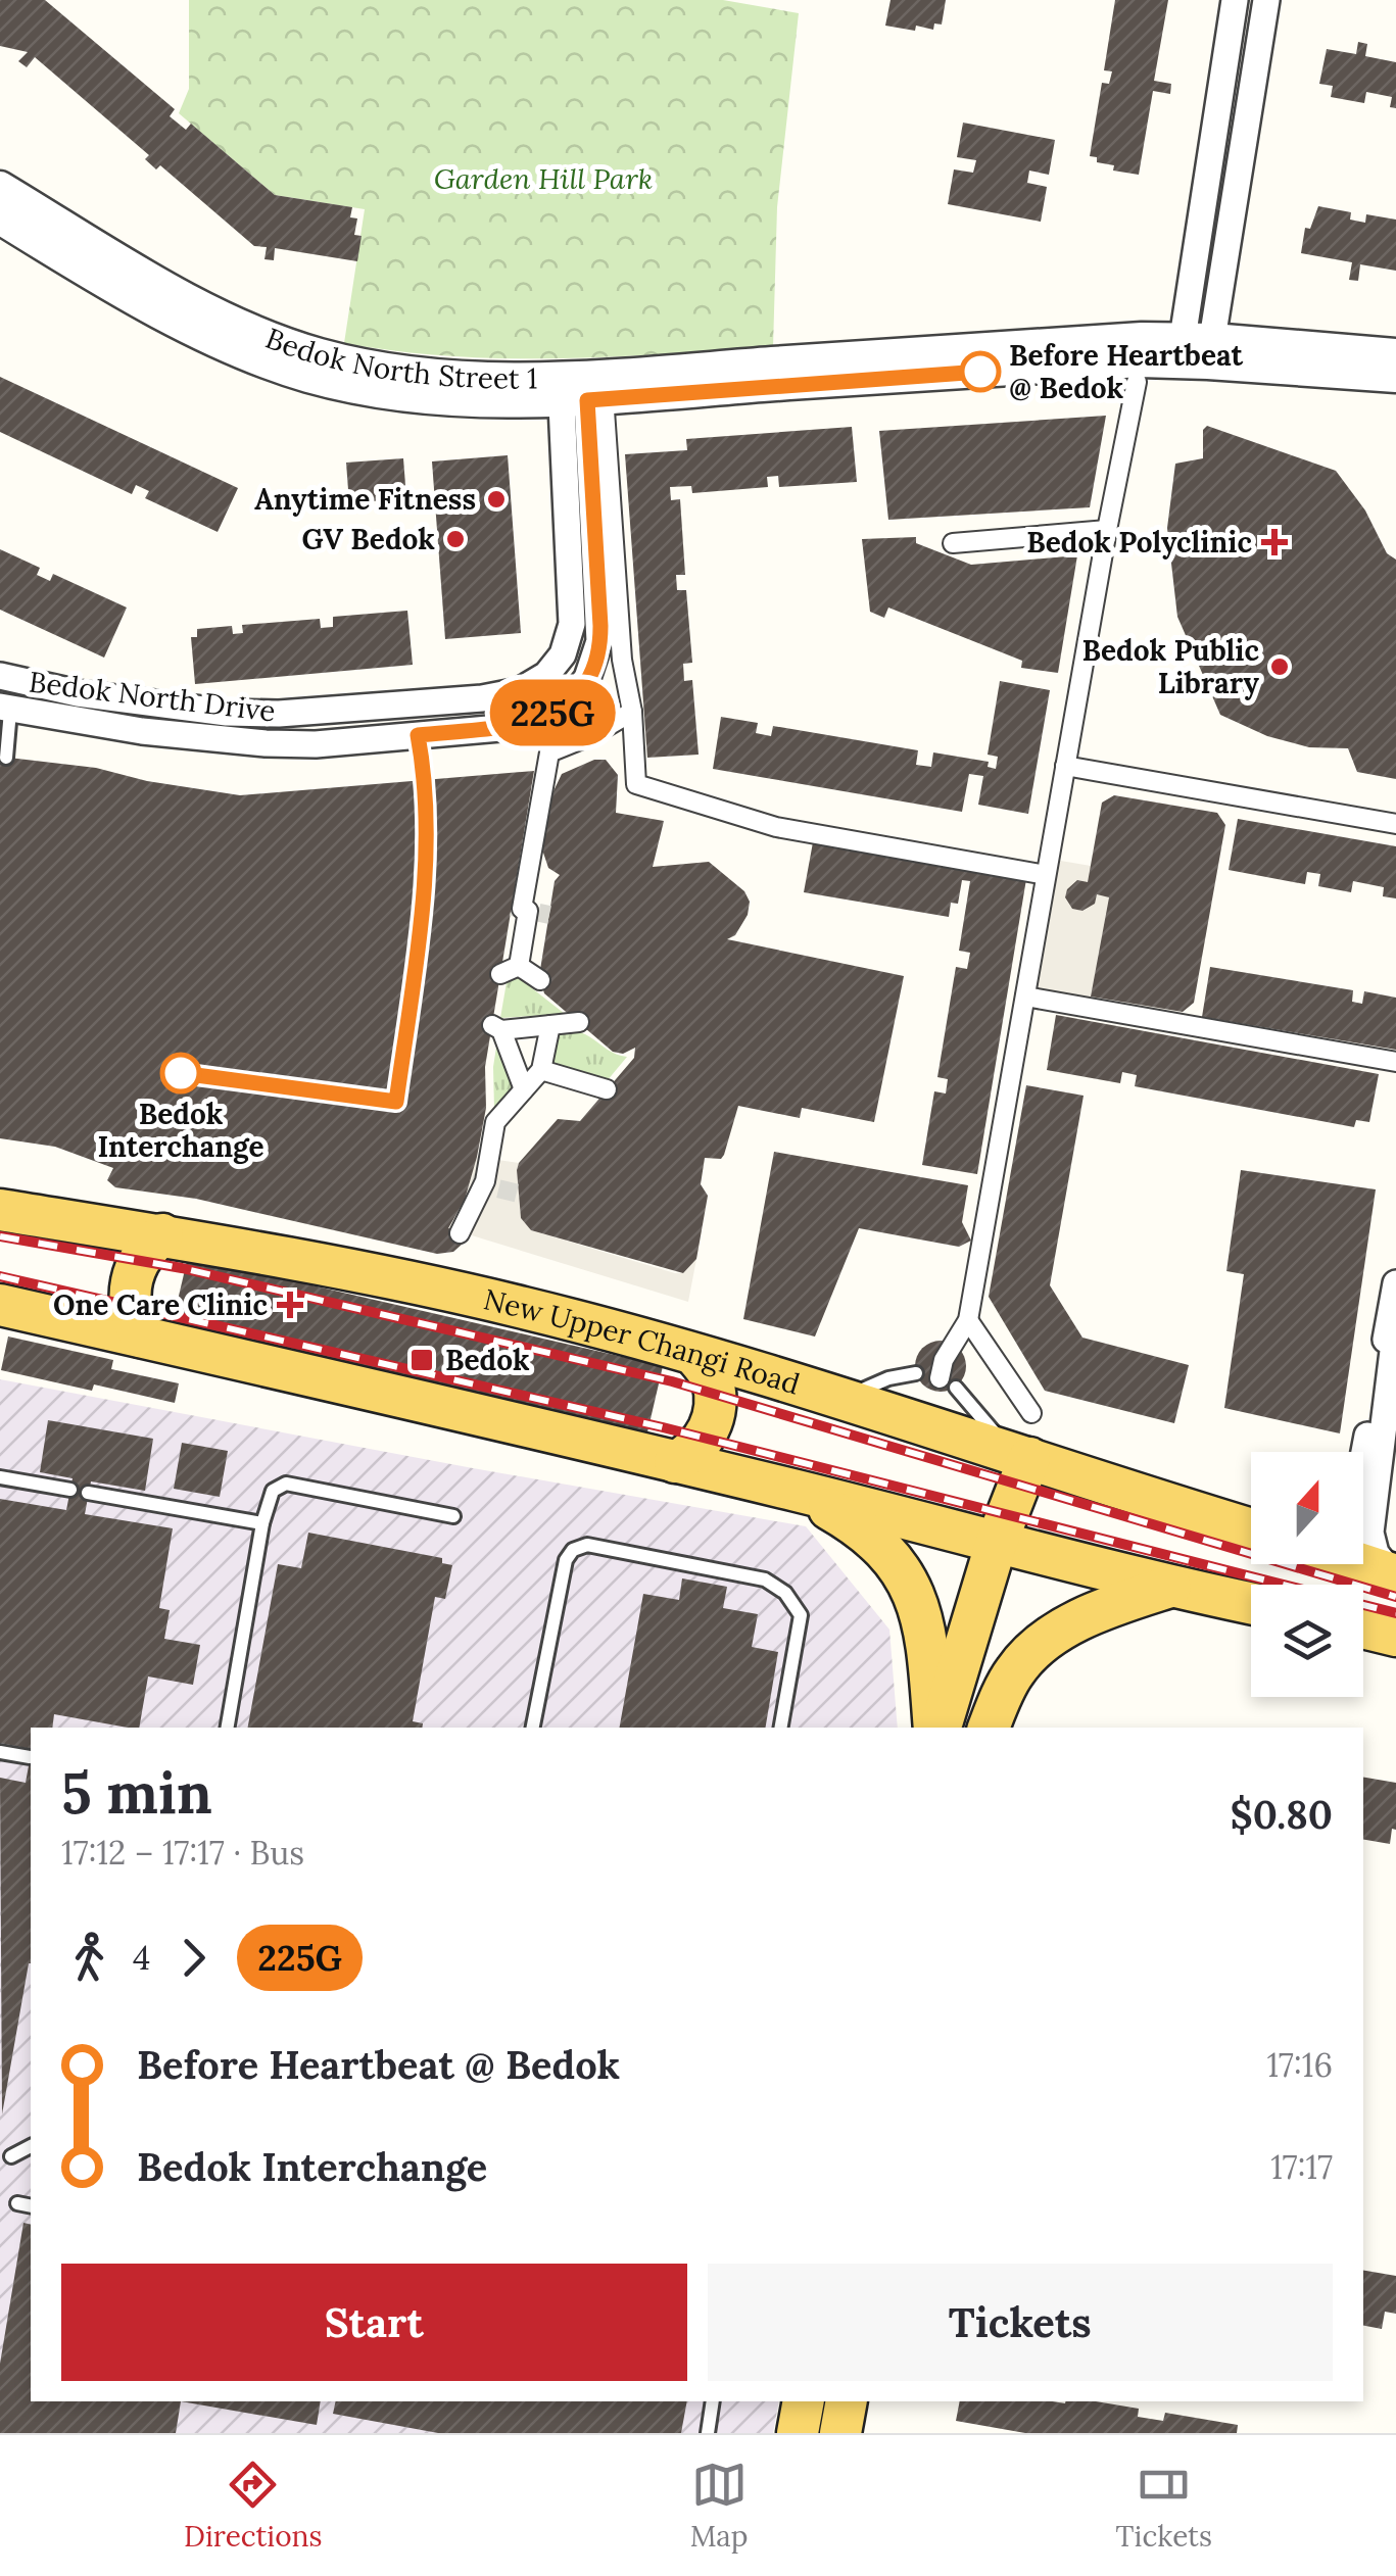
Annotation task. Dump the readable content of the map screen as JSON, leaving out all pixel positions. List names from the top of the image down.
{
  "streets": {
    "main road": ["New Upper Changi Road"],
    "street": ["Bedok North Street 1", "Bedok North Drive"]
  },
  "crossings": [
    ["Bedok North Street 1", "Bedok North Drive"]
  ],
  "parks": ["Garden Hill Park"],
  "places": {
    "other": [
      "Before Heartbeat @ Bedok",
      "Anytime Fitness",
      "GV Bedok",
      "Bedok Public Library",
      "Bedok Interchange"
    ],
    "health": ["Bedok Polyclinic", "One Care Clinic"],
    "transit": ["Bedok"]
  },
  "lines": ["bus line 225G"],
  "north": "top",
  "page": {
    "on_map": "225G",
    "heading": ["5 min", "17:12 – 17:17 · Bus", "$0.80"],
    "legs": ["4", "225G"],
    "list": [
      {
        "name": "Before Heartbeat @ Bedok",
        "value": "17:16"
      },
      {
        "name": "Bedok Interchange",
        "value": "17:17"
      }
    ],
    "buttons": ["Start", "Tickets"],
    "tabs": ["Directions", "Map", "Tickets"]
  }
}
